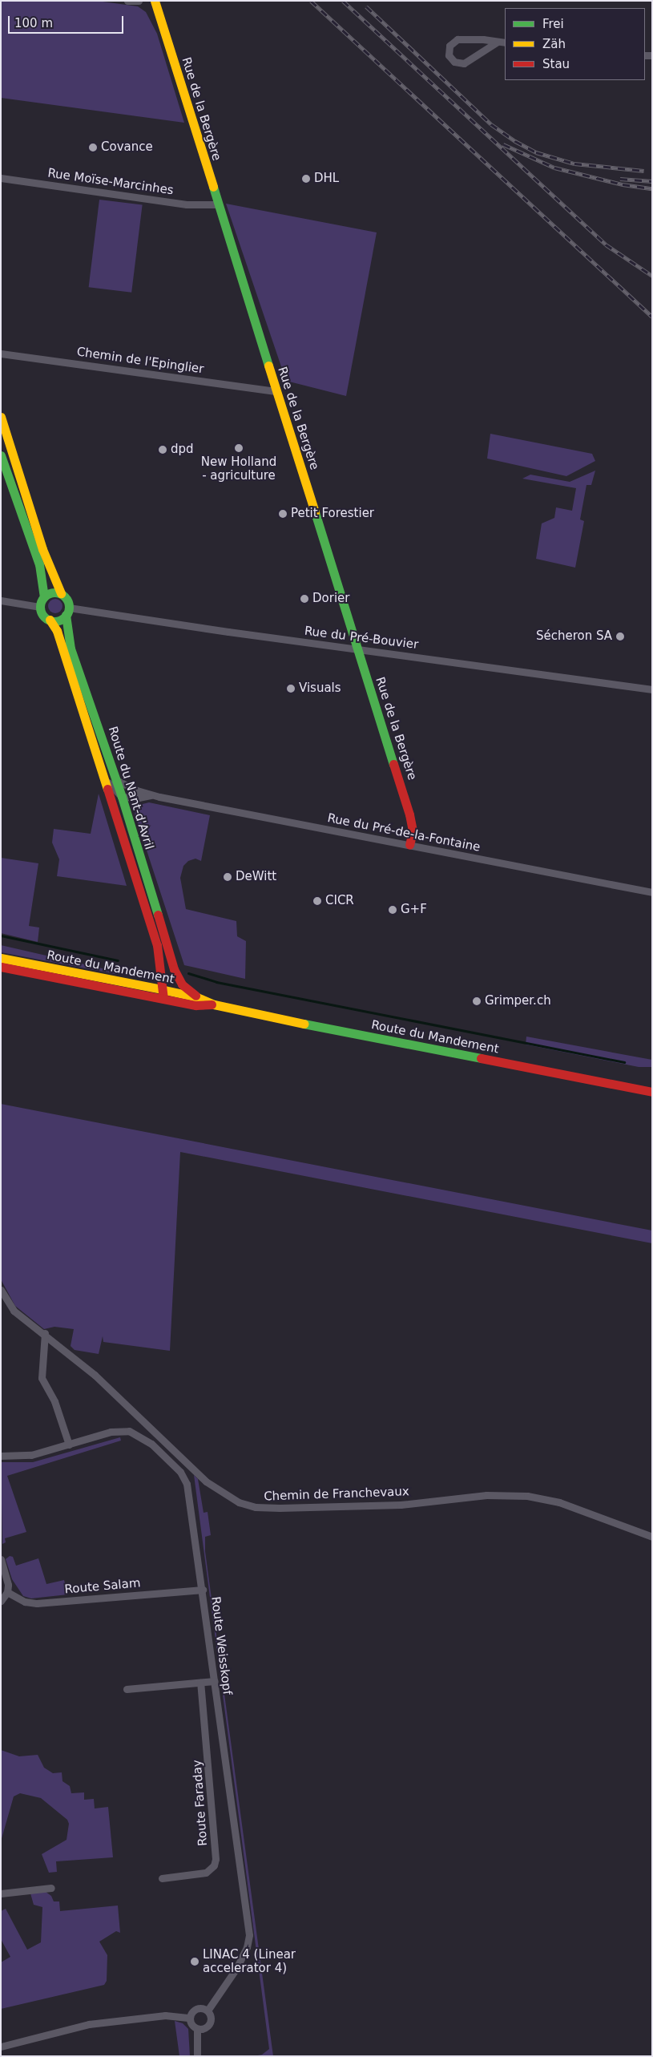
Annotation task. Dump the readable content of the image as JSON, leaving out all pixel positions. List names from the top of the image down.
{
  "streets": {
    "main road": ["Rue de la Bergère", "Route du Nant-d'Avril", "Route du Mandement"],
    "street": [
      "Rue Moïse-Marcinhes",
      "Chemin de l'Epinglier",
      "Rue du Pré-Bouvier",
      "Rue du Pré-de-la-Fontaine",
      "Chemin de Franchevaux",
      "Route Salam",
      "Route Weisskopf",
      "Route Faraday"
    ]
  },
  "crossings": [
    ["Rue de la Bergère", "Rue Moïse-Marcinhes"],
    ["Rue de la Bergère", "Chemin de l'Epinglier"],
    ["Rue de la Bergère", "Rue du Pré-Bouvier"],
    ["Rue de la Bergère", "Rue du Pré-de-la-Fontaine"],
    ["Rue du Pré-Bouvier", "Route du Nant-d'Avril"],
    ["Route du Nant-d'Avril", "Rue du Pré-de-la-Fontaine"],
    ["Route du Nant-d'Avril", "Route du Mandement"],
    ["Route Salam", "Route Weisskopf"]
  ],
  "places": [
    "Covance",
    "DHL",
    "New Holland - agriculture",
    "dpd",
    "Petit Forestier",
    "Dorier",
    "Sécheron SA",
    "Visuals",
    "DeWitt",
    "CICR",
    "G+F",
    "Grimper.ch",
    "LINAC 4 (Linear accelerator 4)"
  ],
  "legend": ["Frei", "Zäh", "Stau"],
  "scale_bar": "100 m"
}
